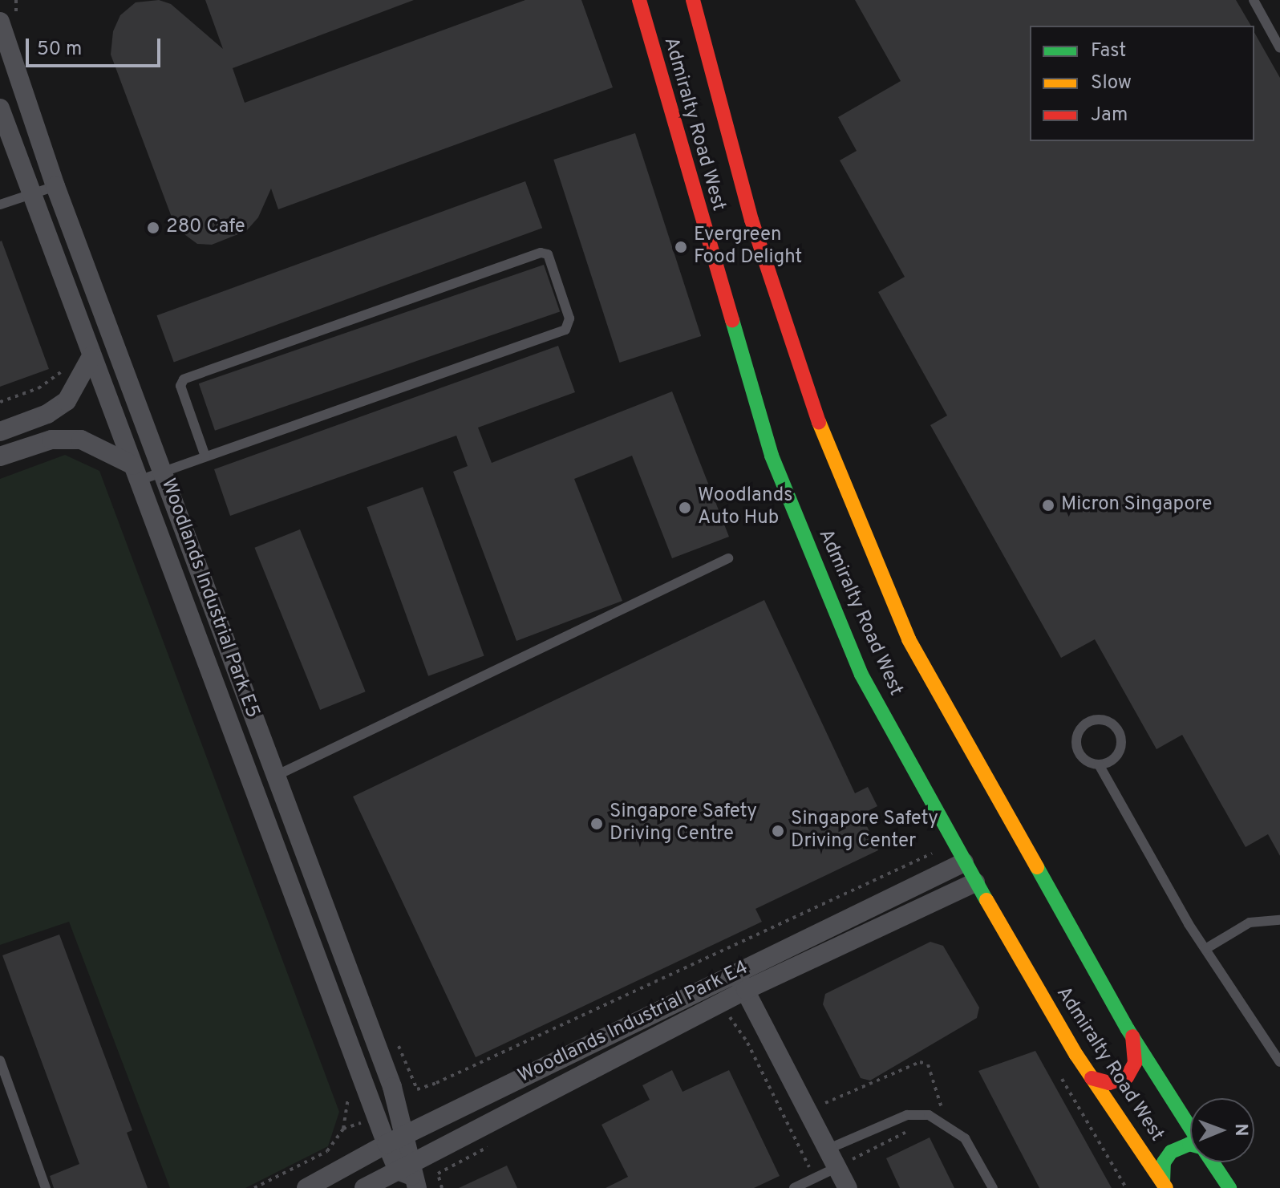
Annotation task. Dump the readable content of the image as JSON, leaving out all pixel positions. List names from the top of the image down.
{
  "streets": {
    "main road": ["Admiralty Road West"],
    "street": ["Woodlands Industrial Park E5", "Woodlands Industrial Park E4"]
  },
  "crossings": [
    ["Admiralty Road West", "Woodlands Industrial Park E4"],
    ["Woodlands Industrial Park E5", "Woodlands Industrial Park E4"]
  ],
  "places": [
    "280 Cafe",
    "Evergreen Food Delight",
    "Micron Singapore",
    "Woodlands Auto Hub",
    "Singapore Safety Driving Centre",
    "Singapore Safety Driving Center"
  ],
  "legend": ["Fast", "Slow", "Jam"],
  "scale_bar": "50 m",
  "north": "right"
}
